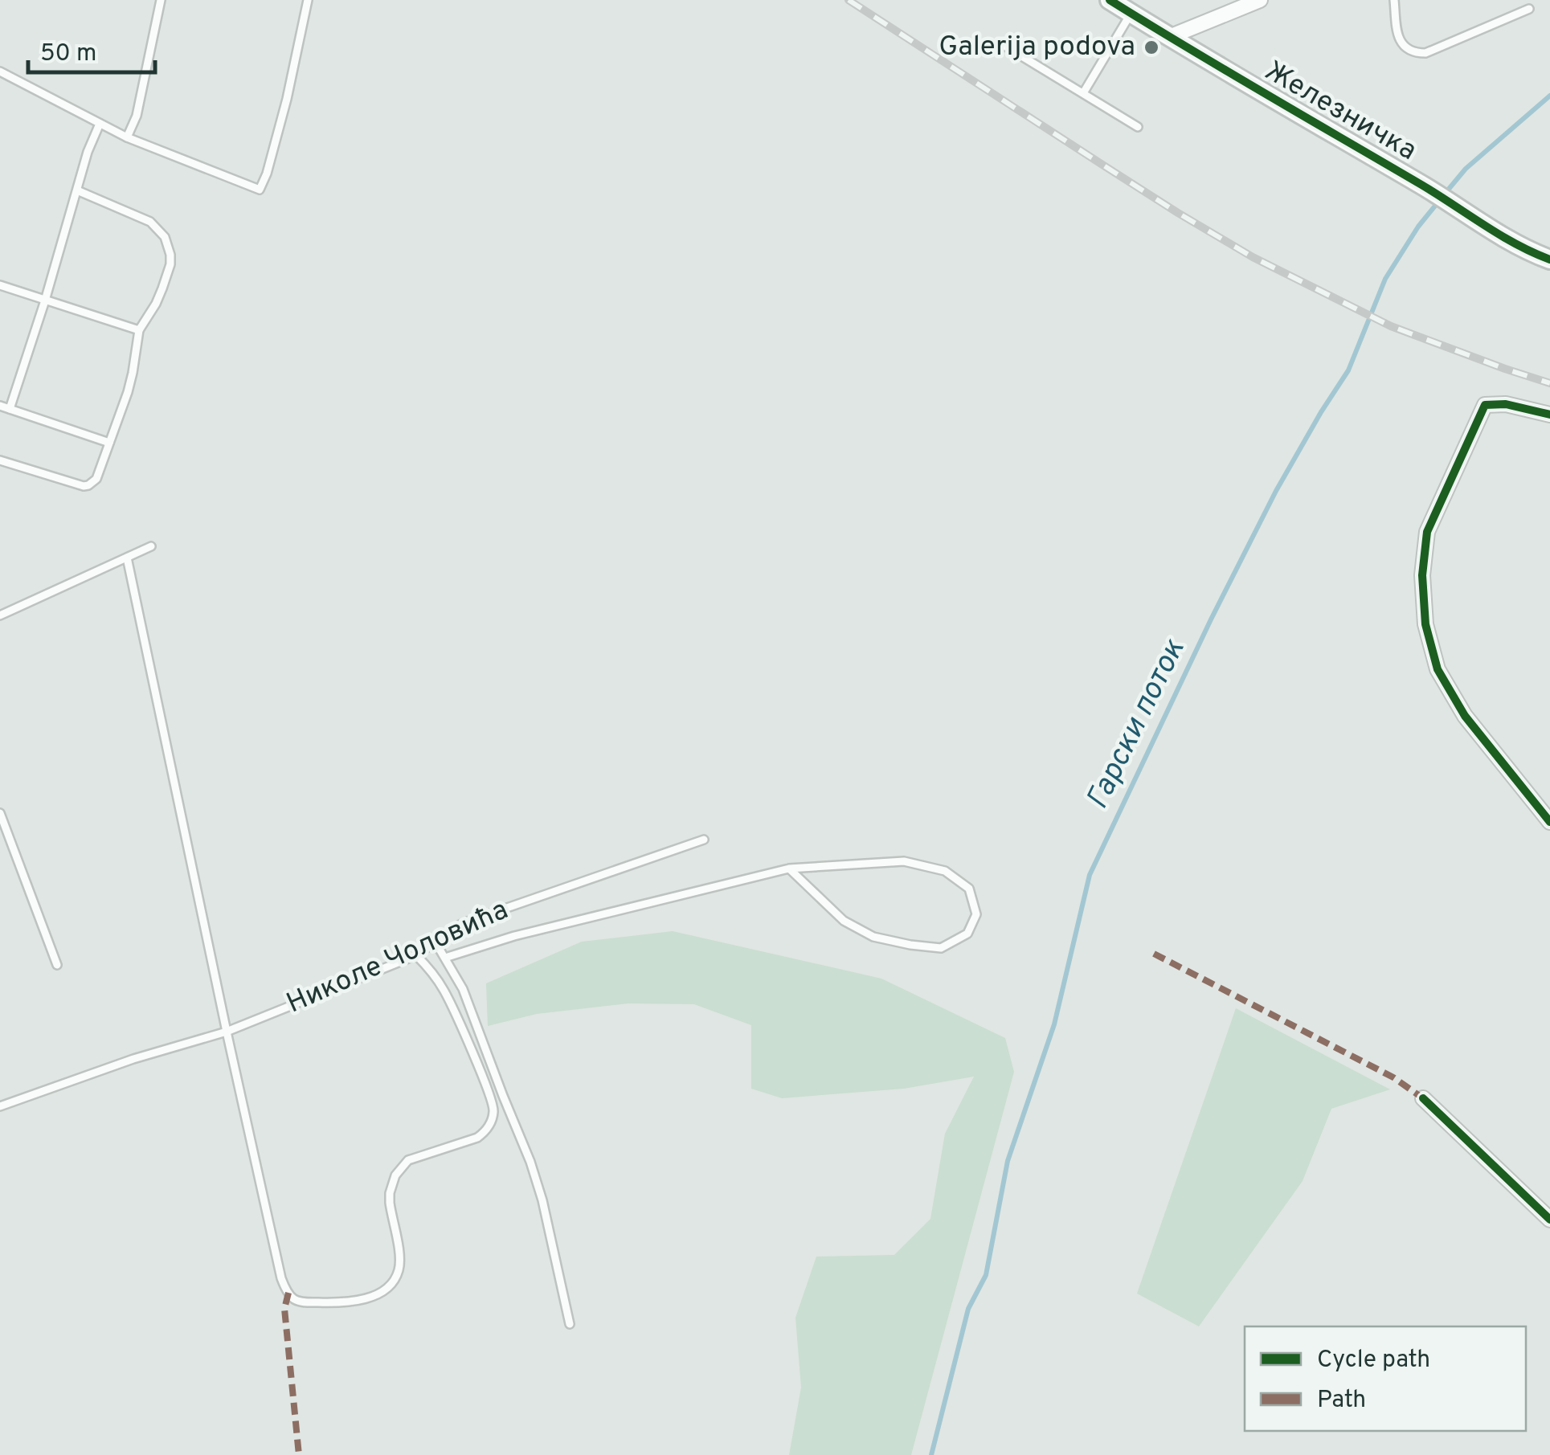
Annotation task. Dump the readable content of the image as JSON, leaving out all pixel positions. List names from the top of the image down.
{
  "streets": {
    "street": ["Железничка"],
    "lane": ["Николе Чоловића"]
  },
  "water": ["Гарски поток"],
  "places": ["Galerija podova"],
  "legend": ["Cycle path", "Path"],
  "scale_bar": "50 m"
}
